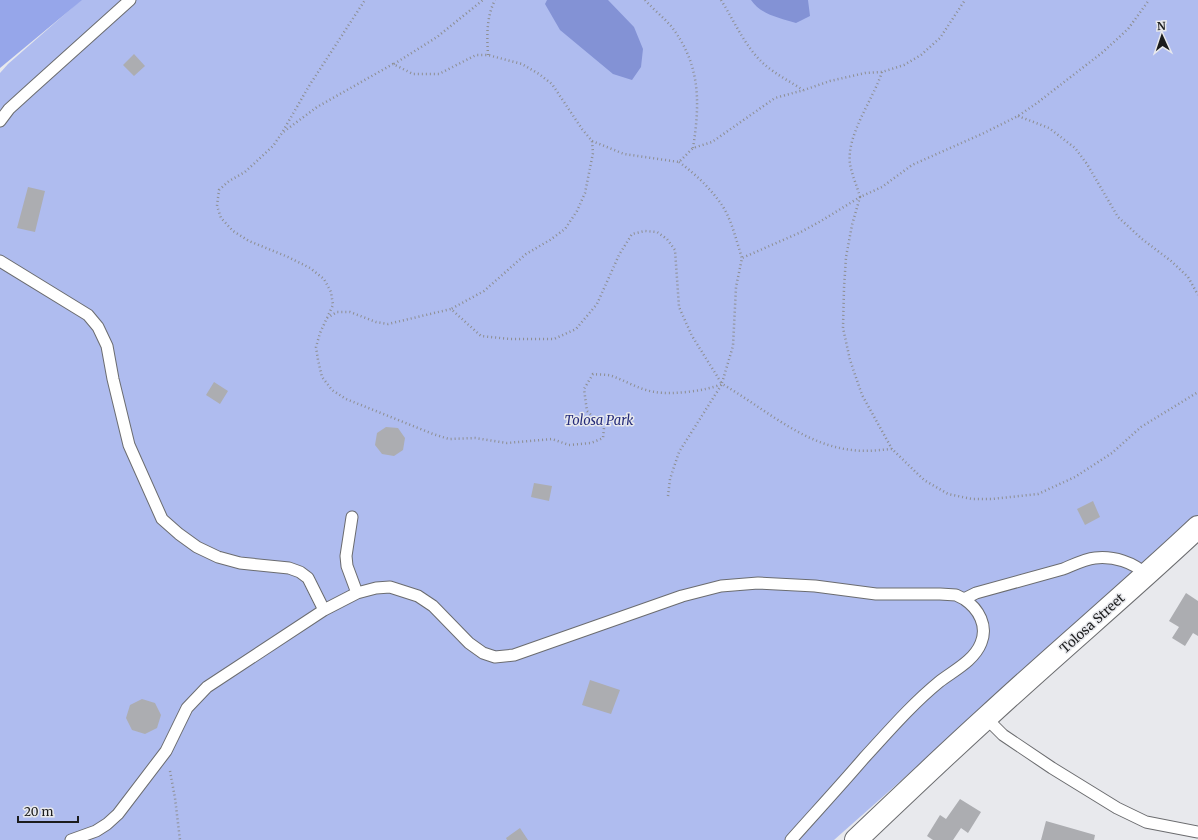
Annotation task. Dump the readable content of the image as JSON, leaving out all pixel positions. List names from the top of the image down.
{
  "streets": {
    "street": ["Tolosa Street"]
  },
  "parks": ["Tolosa Park"],
  "scale_bar": "20 m",
  "north": "top"
}
